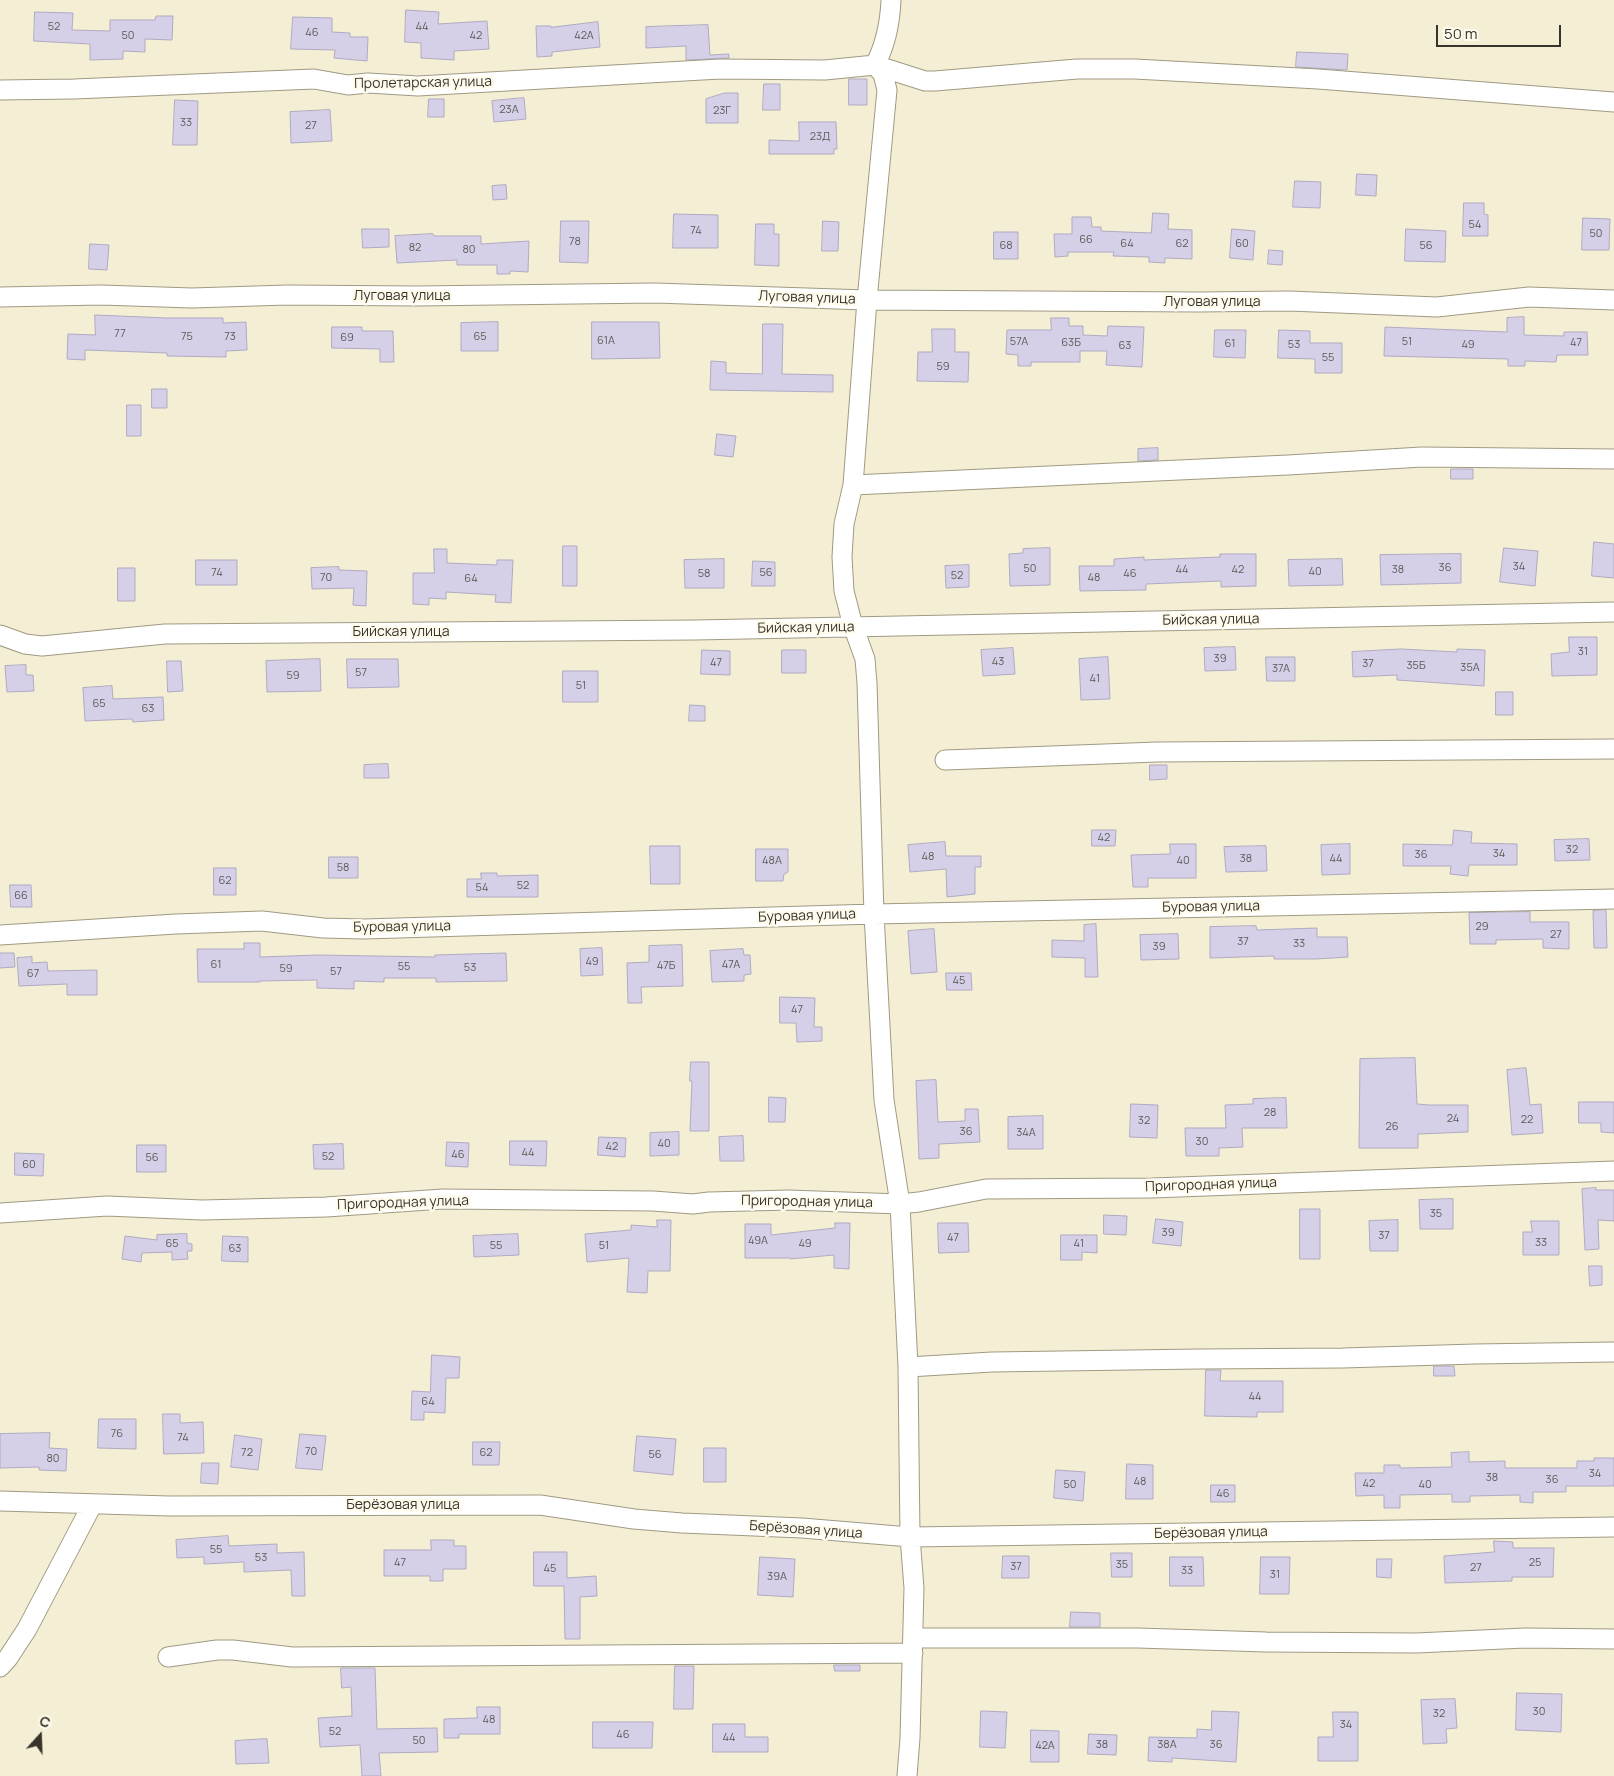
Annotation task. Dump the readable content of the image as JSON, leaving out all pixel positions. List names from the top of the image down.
{
  "streets": {
    "street": [
      "Пролетарская улица",
      "Луговая улица",
      "Бийская улица",
      "Буровая улица",
      "Пригородная улица",
      "Берёзовая улица"
    ]
  },
  "house_numbers": [
    "52",
    "44",
    "46",
    "50",
    "42",
    "42А",
    "23А",
    "23Г",
    "33",
    "27",
    "23Д",
    "54",
    "74",
    "50",
    "66",
    "78",
    "64",
    "62",
    "60",
    "68",
    "56",
    "82",
    "80",
    "77",
    "75",
    "73",
    "65",
    "69",
    "61А",
    "57А",
    "51",
    "63Б",
    "47",
    "61",
    "53",
    "49",
    "63",
    "55",
    "59",
    "34",
    "36",
    "50",
    "44",
    "42",
    "38",
    "40",
    "74",
    "56",
    "58",
    "46",
    "52",
    "70",
    "48",
    "64",
    "31",
    "39",
    "43",
    "47",
    "37",
    "35Б",
    "35А",
    "37А",
    "57",
    "59",
    "41",
    "51",
    "65",
    "63",
    "42",
    "32",
    "34",
    "36",
    "48",
    "38",
    "44",
    "48А",
    "40",
    "58",
    "62",
    "52",
    "54",
    "66",
    "29",
    "27",
    "37",
    "33",
    "39",
    "49",
    "61",
    "47А",
    "47Б",
    "55",
    "53",
    "59",
    "57",
    "67",
    "45",
    "47",
    "28",
    "24",
    "22",
    "32",
    "26",
    "36",
    "34А",
    "30",
    "40",
    "42",
    "44",
    "46",
    "52",
    "56",
    "60",
    "35",
    "39",
    "37",
    "47",
    "49А",
    "33",
    "65",
    "49",
    "41",
    "55",
    "51",
    "63",
    "44",
    "64",
    "76",
    "74",
    "70",
    "72",
    "62",
    "56",
    "80",
    "34",
    "38",
    "36",
    "48",
    "42",
    "50",
    "40",
    "46",
    "55",
    "53",
    "47",
    "25",
    "35",
    "37",
    "27",
    "45",
    "33",
    "31",
    "39А",
    "30",
    "32",
    "48",
    "34",
    "52",
    "46",
    "44",
    "50",
    "38",
    "38А",
    "36",
    "42А"
  ],
  "scale_bar": "50 m",
  "north": "top"
}
